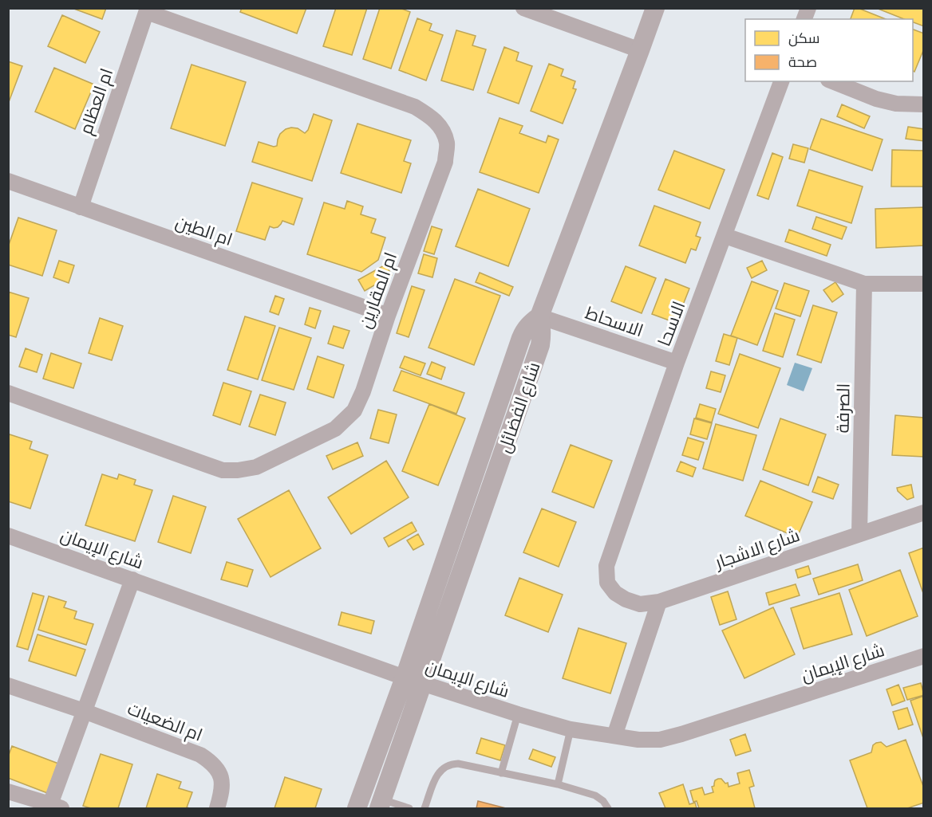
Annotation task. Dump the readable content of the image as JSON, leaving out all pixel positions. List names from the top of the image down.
{
  "streets": {
    "street": [
      "ام العظام",
      "ام الطين",
      "ام المقارين",
      "الاسحاط",
      "الاسحا",
      "شارع الفضائل",
      "الصرفة",
      "شارع الإيمان",
      "شارع الاشجار",
      "ام الضعيات"
    ]
  },
  "crossings": [
    ["ام العظام", "ام الطين"],
    ["ام العظام", "ام المقارين"],
    ["ام الطين", "ام المقارين"],
    ["الاسحاط", "الاسحا"],
    ["الاسحاط", "شارع الفضائل"],
    ["الاسحا", "شارع الاشجار"],
    ["شارع الفضائل", "شارع الإيمان"],
    ["الصرفة", "شارع الاشجار"]
  ],
  "legend": ["سكن", "صحة"]
}
